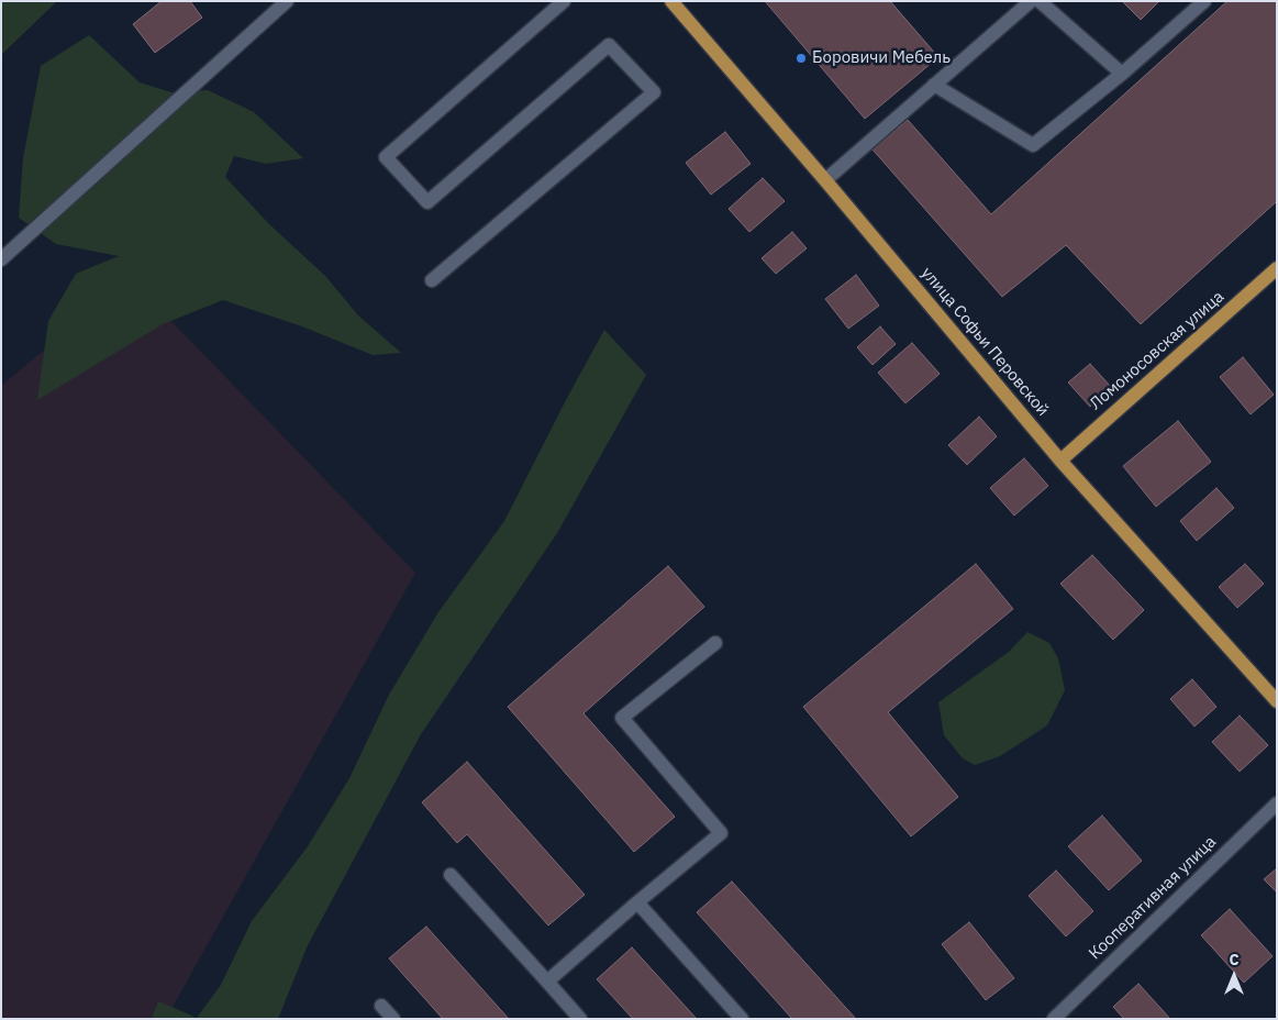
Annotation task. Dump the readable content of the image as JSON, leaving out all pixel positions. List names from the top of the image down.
{
  "streets": {
    "main road": ["улица Софьи Перовской", "Ломоносовская улица"],
    "street": ["Кооперативная улица"]
  },
  "crossings": [
    ["улица Софьи Перовской", "Ломоносовская улица"]
  ],
  "places": ["Боровичи Мебель"],
  "north": "top"
}
